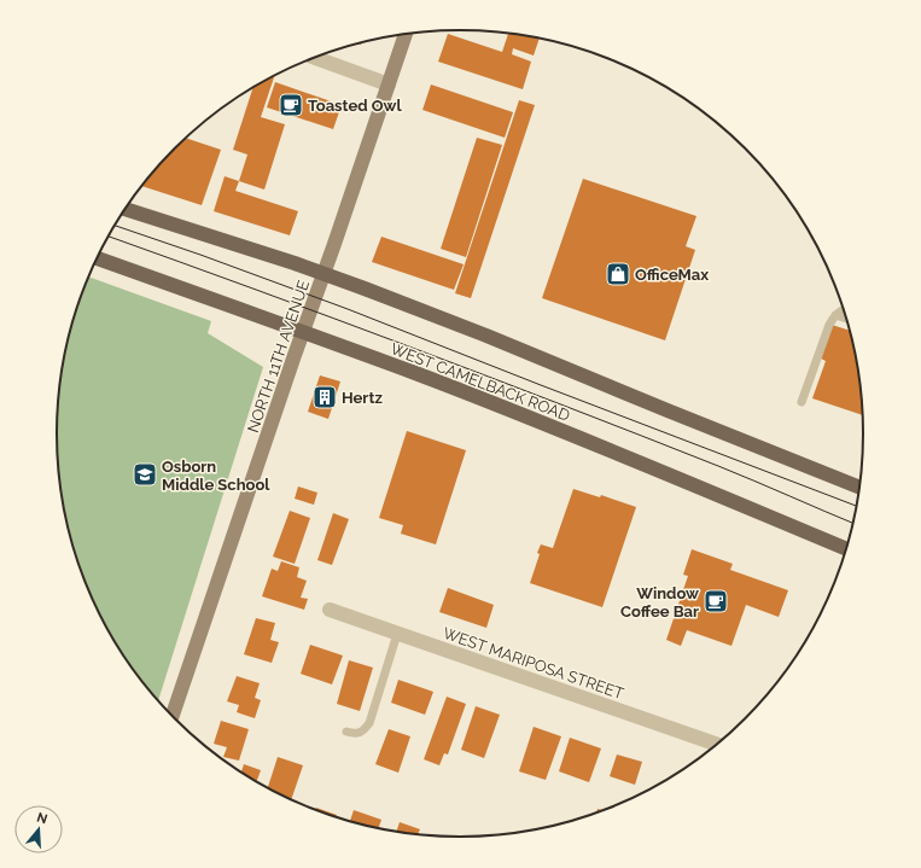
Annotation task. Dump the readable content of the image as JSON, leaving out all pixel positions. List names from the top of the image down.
{
  "streets": {
    "main road": ["WEST CAMELBACK ROAD"],
    "street": ["NORTH 11TH AVENUE", "WEST MARIPOSA STREET"]
  },
  "crossings": [
    ["NORTH 11TH AVENUE", "WEST CAMELBACK ROAD"]
  ],
  "places": {
    "cafe": ["Toasted Owl", "Window Coffee Bar"],
    "shop": ["OfficeMax"],
    "building": ["Hertz"],
    "school or university": ["Osborn Middle School"]
  },
  "north": "top"
}
